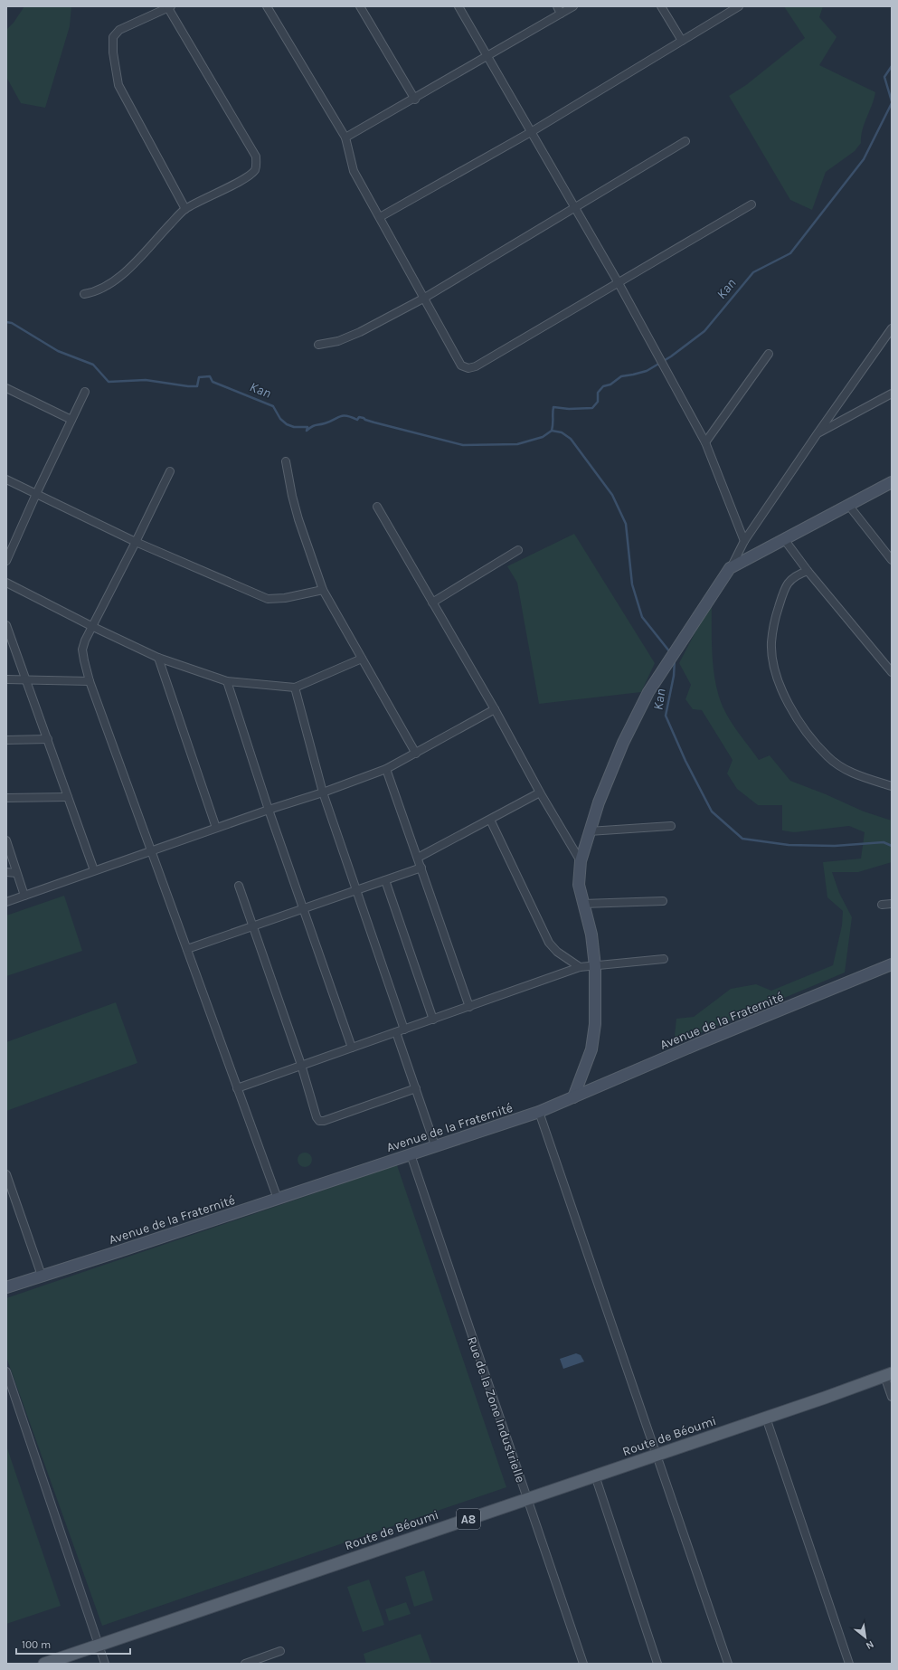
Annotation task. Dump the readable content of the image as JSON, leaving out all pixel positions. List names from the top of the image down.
{
  "streets": {
    "main road": ["Route de Béoumi", "A8"],
    "street": ["Avenue de la Fraternité", "Rue de la Zone Industrielle"]
  },
  "crossings": [
    ["Avenue de la Fraternité", "Rue de la Zone Industrielle"],
    ["Rue de la Zone Industrielle", "Route de Béoumi"]
  ],
  "water": ["Kan"],
  "scale_bar": "100 m",
  "north": "bottom right"
}
